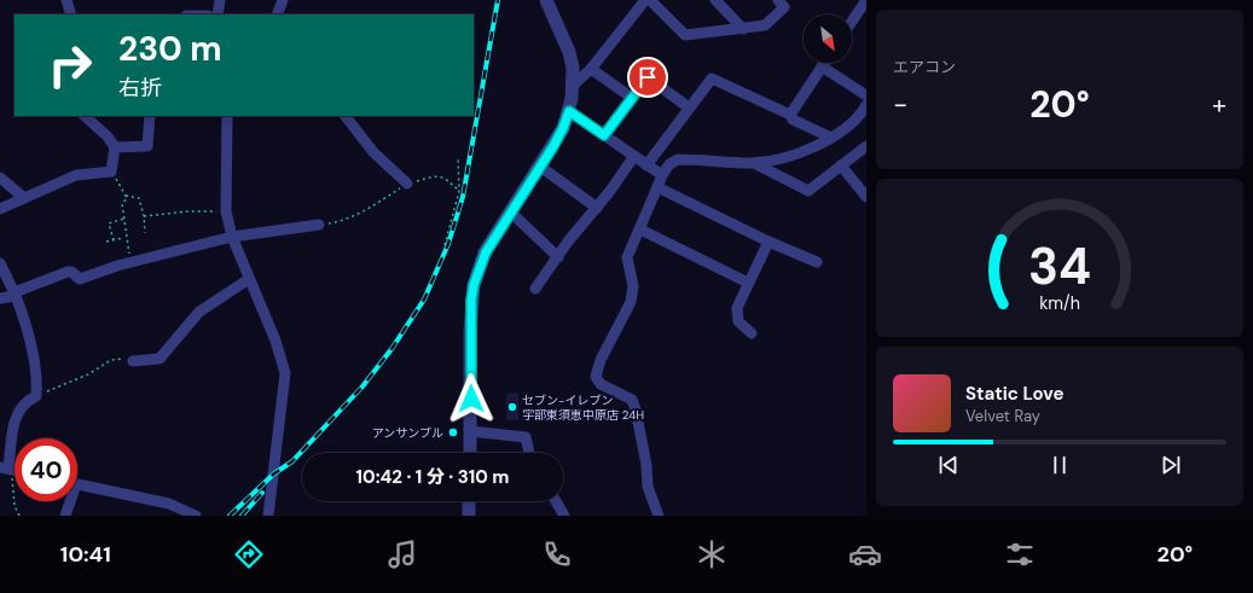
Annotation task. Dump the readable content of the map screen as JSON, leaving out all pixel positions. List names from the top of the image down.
{
  "places": ["セブン-イレブン 宇部東須恵中原店 24H", "アンサンブル"],
  "north": "bottom right",
  "page": {
    "tile": "エアコン",
    "turn": ["230 m", "右折"],
    "heat": ["−", "20°", "+"],
    "song": ["Static Love", "Velvet Ray"],
    "limit": "40",
    "trip": "10:42 · 1 分 · 310 m",
    "tabs": ["10:41", "20°"],
    "gauge": ["34", "km/h"]
  }
}
